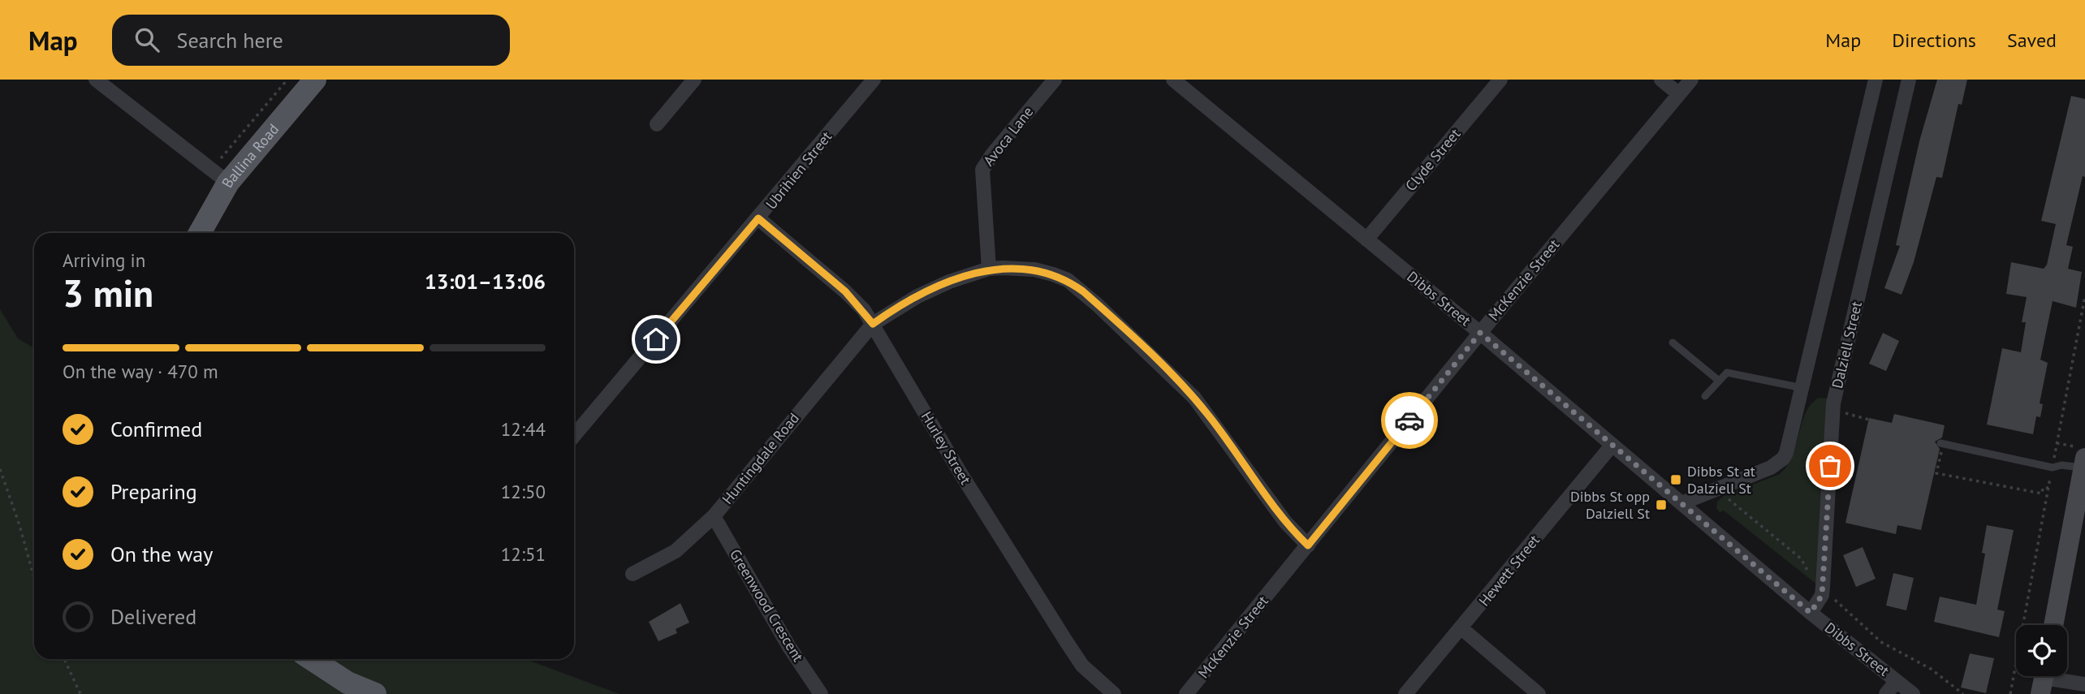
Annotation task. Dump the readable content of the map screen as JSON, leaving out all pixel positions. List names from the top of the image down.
{
  "streets": {
    "main road": ["Ballina Road"],
    "street": [
      "Avoca Lane",
      "Clyde Street",
      "Ubrihien Street",
      "McKenzie Street",
      "Dibbs Street",
      "Dalziell Street",
      "Hurley Street",
      "Huntingdale Road",
      "Hewett Street",
      "Greenwood Crescent"
    ]
  },
  "crossings": [
    ["Avoca Lane", "Huntingdale Road"],
    ["Clyde Street", "Dibbs Street"],
    ["Ubrihien Street", "Hurley Street"],
    ["McKenzie Street", "Dibbs Street"],
    ["McKenzie Street", "Huntingdale Road"],
    ["Dibbs Street", "Dalziell Street"],
    ["Dibbs Street", "Hewett Street"],
    ["Hurley Street", "Huntingdale Road"],
    ["Huntingdale Road", "Greenwood Crescent"]
  ],
  "places": {
    "transit": ["Dibbs St at Dalziell St", "Dibbs St opp Dalziell St"]
  },
  "page": {
    "header": "Map",
    "search": "Search here",
    "nav": ["Map", "Directions", "Saved"],
    "heading": ["3 min", "Arriving in", "13:01–13:06"],
    "bar": "On the way · 470 m",
    "list": [
      ["Confirmed", "12:44"],
      ["Preparing", "12:50"],
      ["On the way", "12:51"],
      "Delivered"
    ]
  }
}
